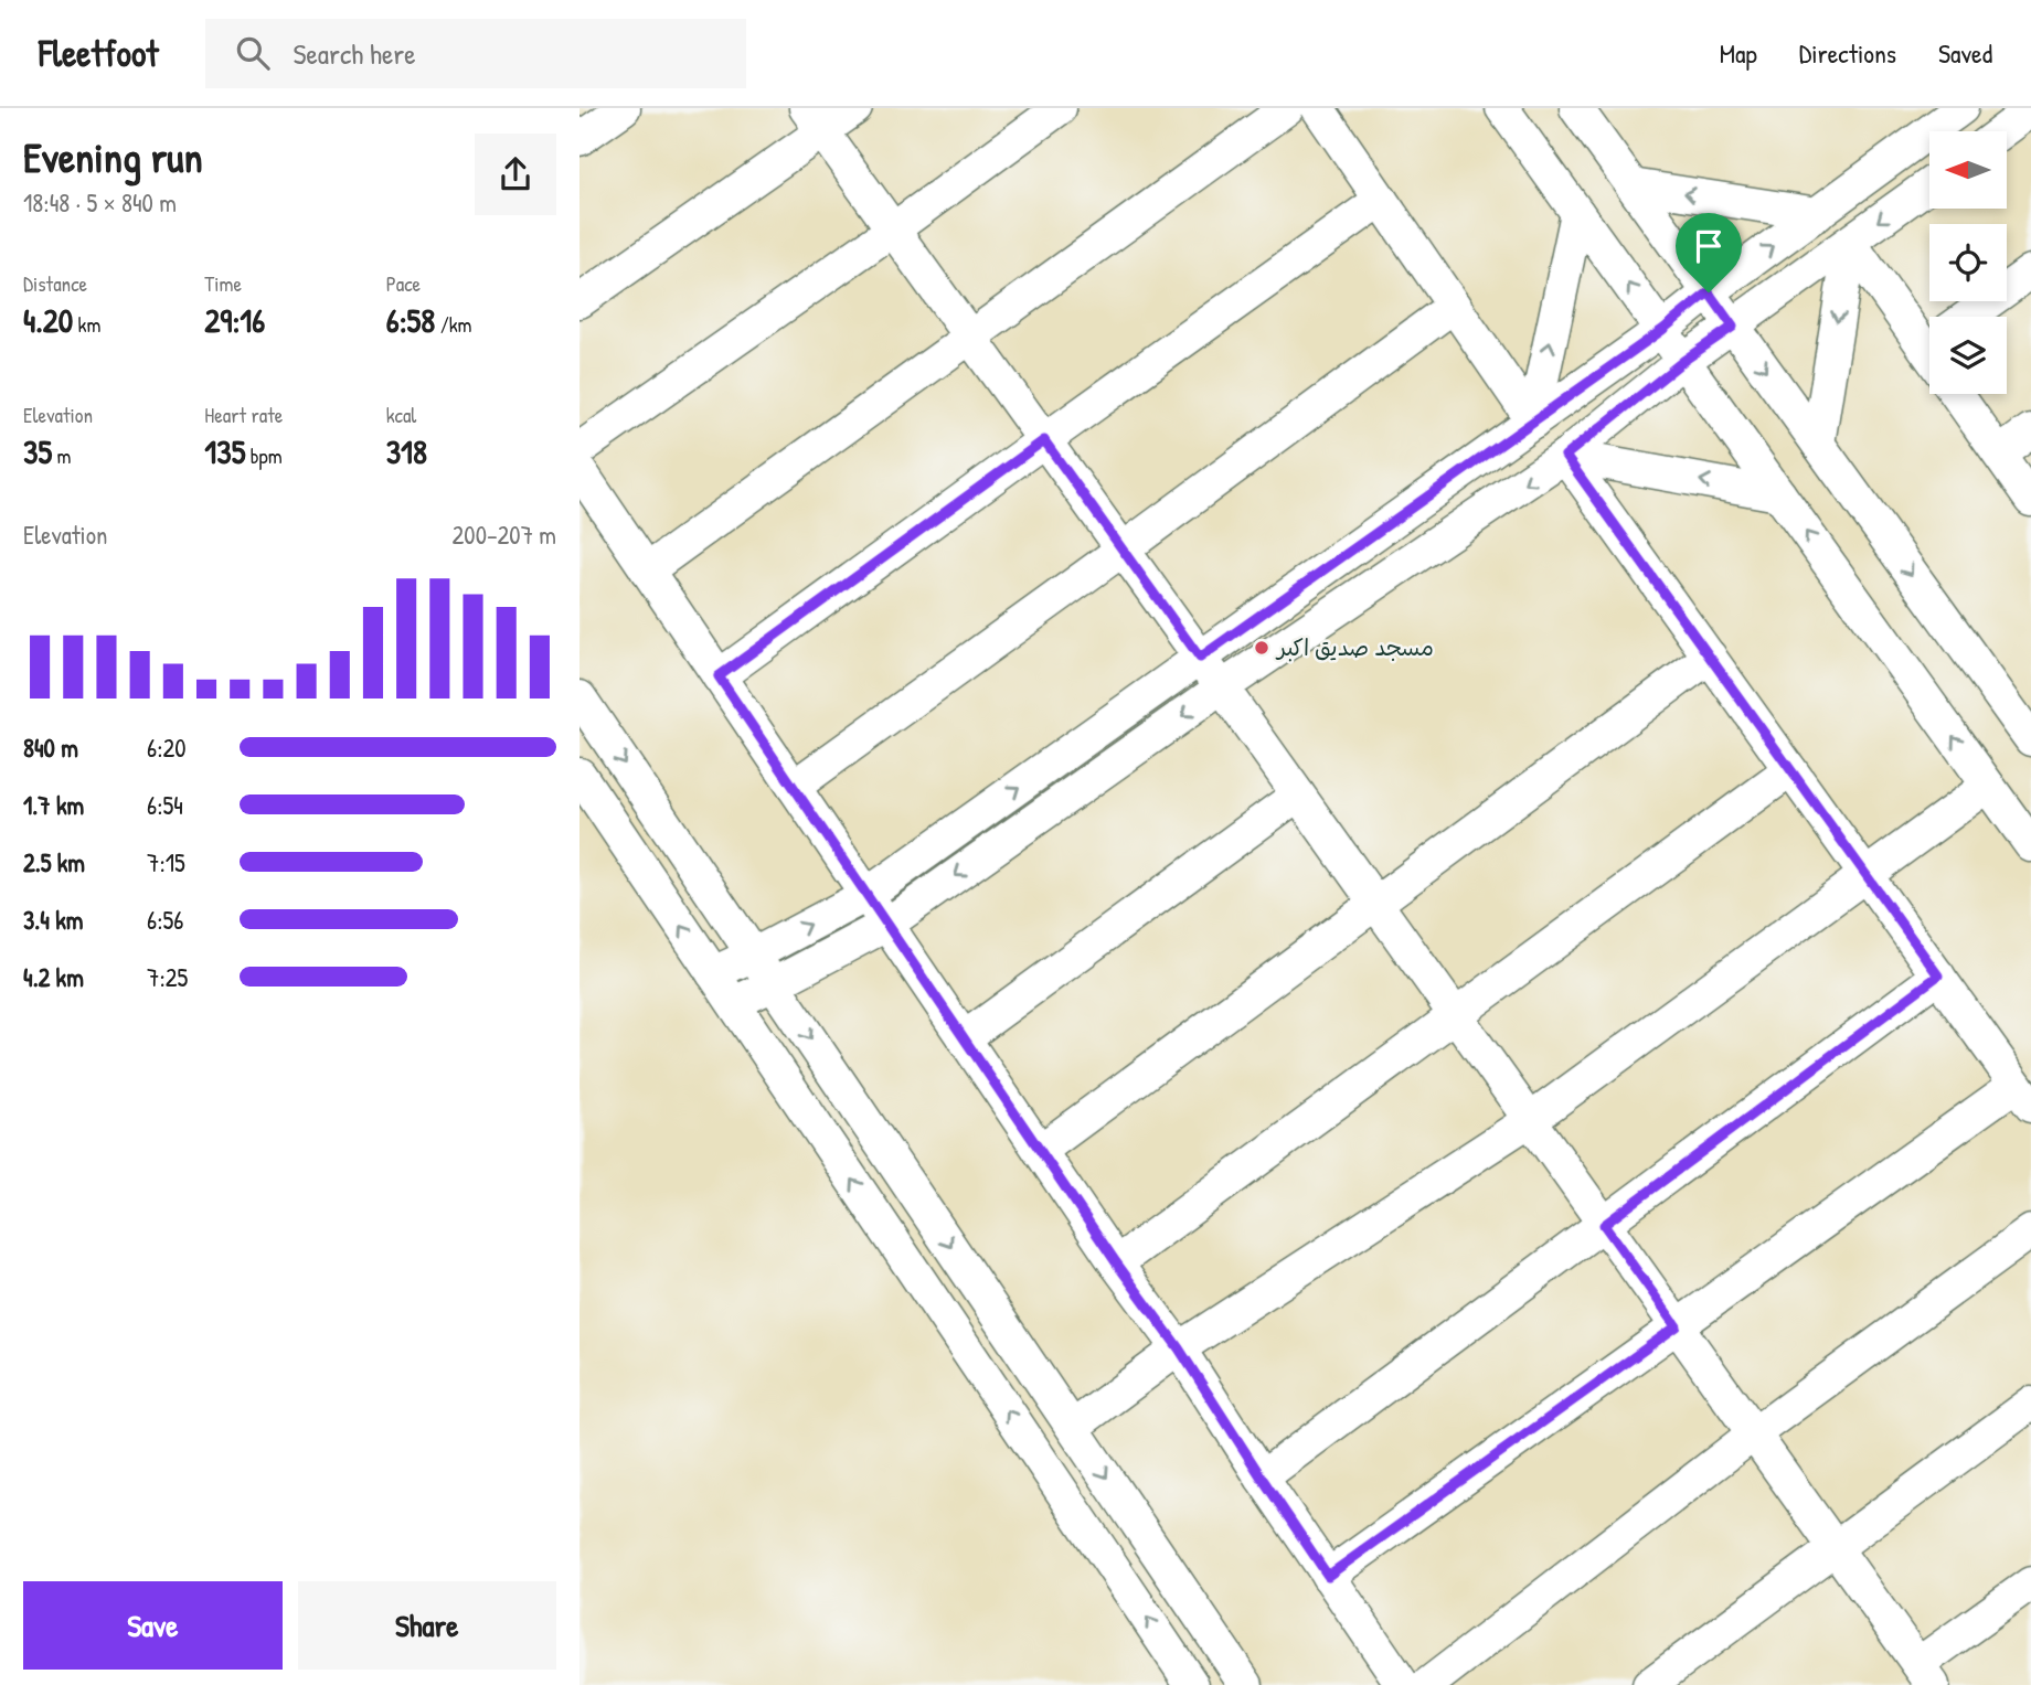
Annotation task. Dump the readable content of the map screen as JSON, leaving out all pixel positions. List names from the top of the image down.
{
  "places": ["مسجد صدیق اکبر"],
  "north": "left",
  "page": {
    "header": "Fleetfoot",
    "search": "Search here",
    "nav": ["Map", "Directions", "Saved"],
    "heading": ["Evening run", "18:48 · 5 × 840 m"],
    "stats": [
      ["Distance", "4.20 km"],
      ["Time", "29:16"],
      ["Pace", "6:58 /km"],
      ["Elevation", "35 m"],
      ["Heart rate", "135 bpm"],
      ["kcal", "318"]
    ],
    "chart": ["Elevation", "200–207 m"],
    "list": [
      {
        "name": "840 m",
        "note": "6:20"
      },
      {
        "name": "1.7 km",
        "note": "6:54"
      },
      {
        "name": "2.5 km",
        "note": "7:15"
      },
      {
        "name": "3.4 km",
        "note": "6:56"
      },
      {
        "name": "4.2 km",
        "note": "7:25"
      }
    ],
    "buttons": ["Save", "Share"]
  }
}
